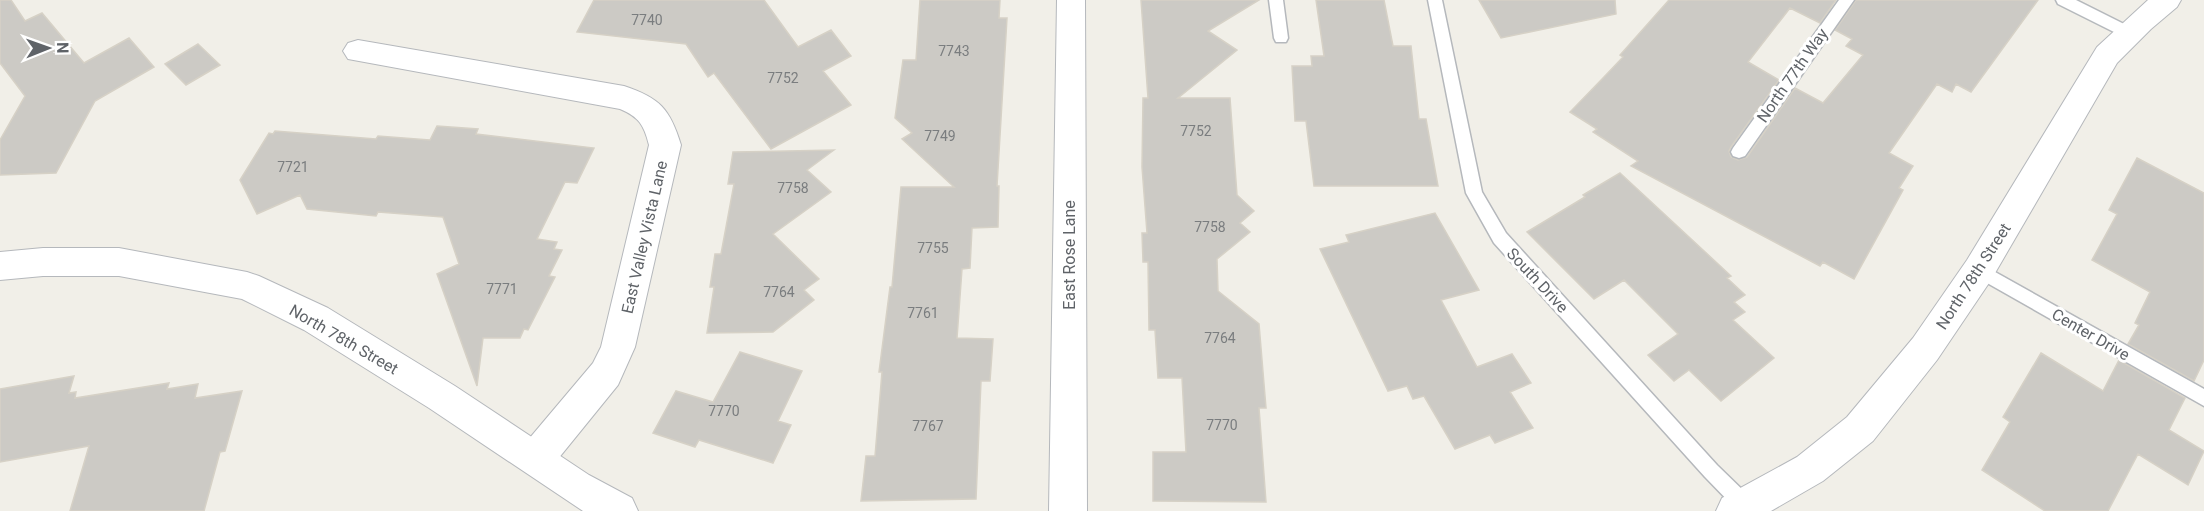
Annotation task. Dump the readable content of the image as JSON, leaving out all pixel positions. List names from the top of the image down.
{
  "streets": {
    "street": ["East Valley Vista Lane", "East Rose Lane", "North 78th Street"],
    "lane": ["North 77th Way", "South Drive", "Center Drive"]
  },
  "crossings": [
    ["East Valley Vista Lane", "North 78th Street"],
    ["North 78th Street", "South Drive"],
    ["North 78th Street", "Center Drive"]
  ],
  "house_numbers": [
    "7740",
    "7743",
    "7752",
    "7752",
    "7749",
    "7721",
    "7758",
    "7758",
    "7755",
    "7771",
    "7764",
    "7761",
    "7764",
    "7770",
    "7770",
    "7767"
  ],
  "north": "right"
}
